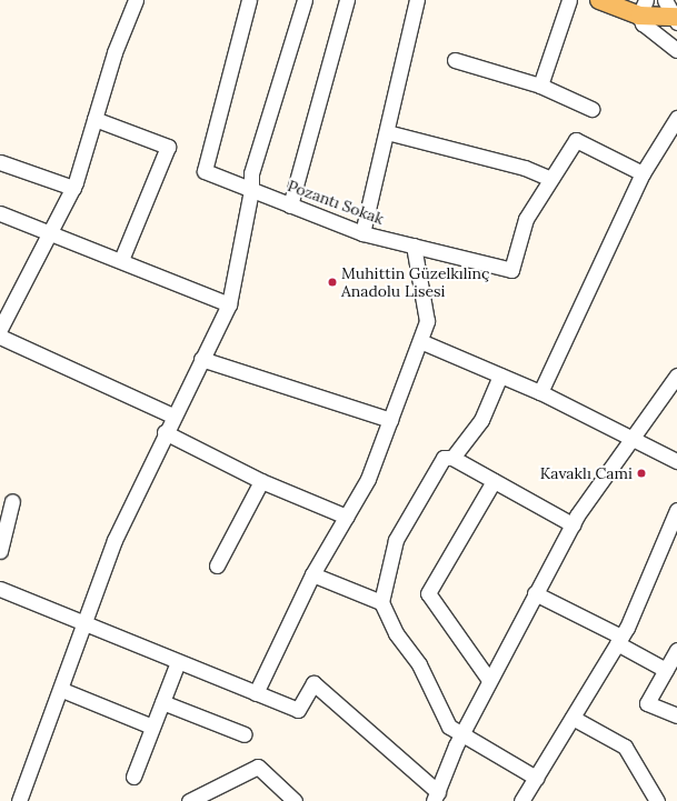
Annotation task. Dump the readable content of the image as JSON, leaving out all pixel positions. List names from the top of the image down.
{
  "streets": {
    "street": ["Pozantı Sokak"]
  },
  "places": ["Muhittin Güzelkılınç Anadolu Lisesi", "Kavaklı Cami"]
}
